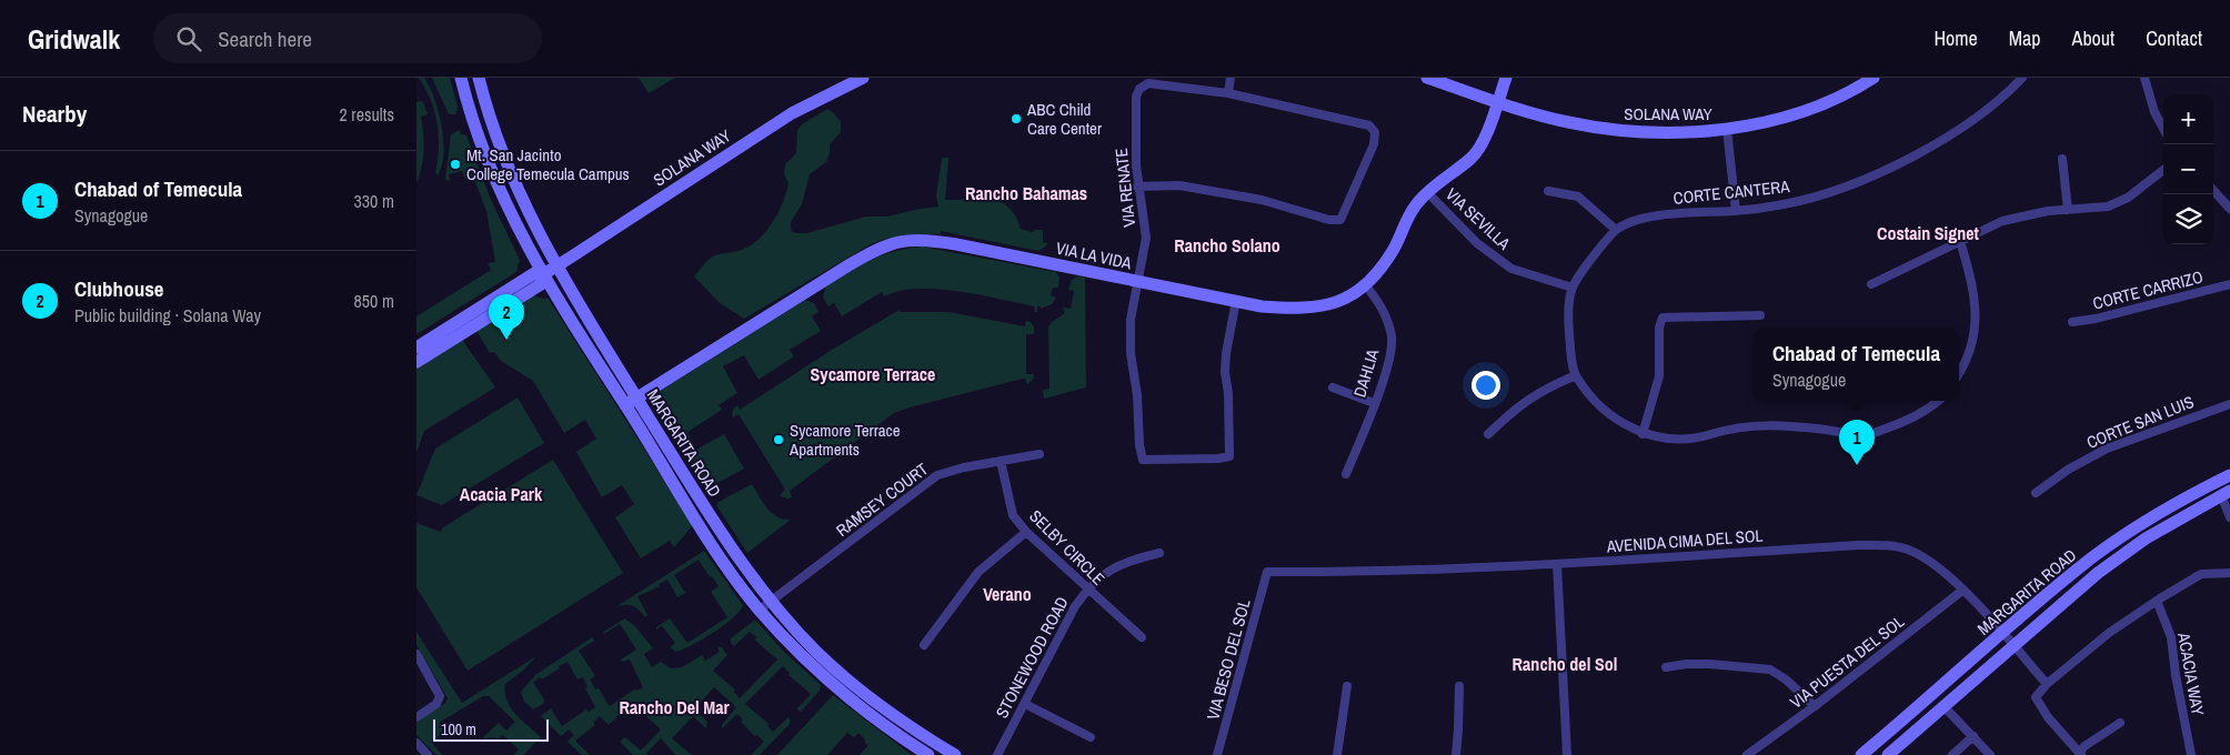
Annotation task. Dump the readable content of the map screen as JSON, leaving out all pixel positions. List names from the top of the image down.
{
  "streets": {
    "main road": ["SOLANA WAY", "VIA LA VIDA", "MARGARITA ROAD"],
    "street": [
      "VIA RENATE",
      "CORTE CANTERA",
      "VIA SEVILLA",
      "CORTE CARRIZO",
      "DAHLIA",
      "CORTE SAN LUIS",
      "RAMSEY COURT",
      "AVENIDA CIMA DEL SOL",
      "SELBY CIRCLE",
      "STONEWOOD ROAD",
      "VIA BESO DEL SOL",
      "VIA PUESTA DEL SOL",
      "ACACIA WAY"
    ]
  },
  "crossings": [
    ["SOLANA WAY", "VIA LA VIDA"],
    ["SOLANA WAY", "MARGARITA ROAD"],
    ["VIA RENATE", "VIA LA VIDA"],
    ["CORTE CANTERA", "VIA SEVILLA"],
    ["VIA SEVILLA", "VIA LA VIDA"],
    ["VIA LA VIDA", "DAHLIA"],
    ["VIA LA VIDA", "MARGARITA ROAD"],
    ["MARGARITA ROAD", "RAMSEY COURT"],
    ["MARGARITA ROAD", "AVENIDA CIMA DEL SOL"],
    ["RAMSEY COURT", "SELBY CIRCLE"],
    ["AVENIDA CIMA DEL SOL", "VIA BESO DEL SOL"],
    ["AVENIDA CIMA DEL SOL", "VIA PUESTA DEL SOL"],
    ["SELBY CIRCLE", "STONEWOOD ROAD"]
  ],
  "districts": [
    "Rancho Bahamas",
    "Costain Signet",
    "Rancho Solano",
    "Sycamore Terrace",
    "Acacia Park",
    "Verano",
    "Rancho del Sol",
    "Rancho Del Mar"
  ],
  "places": ["ABC Child Care Center", "Mt. San Jacinto College Temecula Campus", "Sycamore Terrace Apartments"],
  "scale_bar": "100 m",
  "page": {
    "header": "Gridwalk",
    "search": "Search here",
    "nav": [
      "Home",
      "Map",
      "About",
      "Contact"
    ],
    "heading": ["Nearby", "2 results"],
    "map_buttons": ["+", "−"],
    "list": [
      {
        "mark": "1",
        "name": "Chabad of Temecula",
        "note": "Synagogue",
        "value": "330 m"
      },
      {
        "mark": "2",
        "name": "Clubhouse",
        "note": "Public building · Solana Way",
        "value": "850 m"
      }
    ],
    "pins": ["2", "1"],
    "popup": ["Chabad of Temecula", "Synagogue"],
    "scale": "100 m"
  }
}
